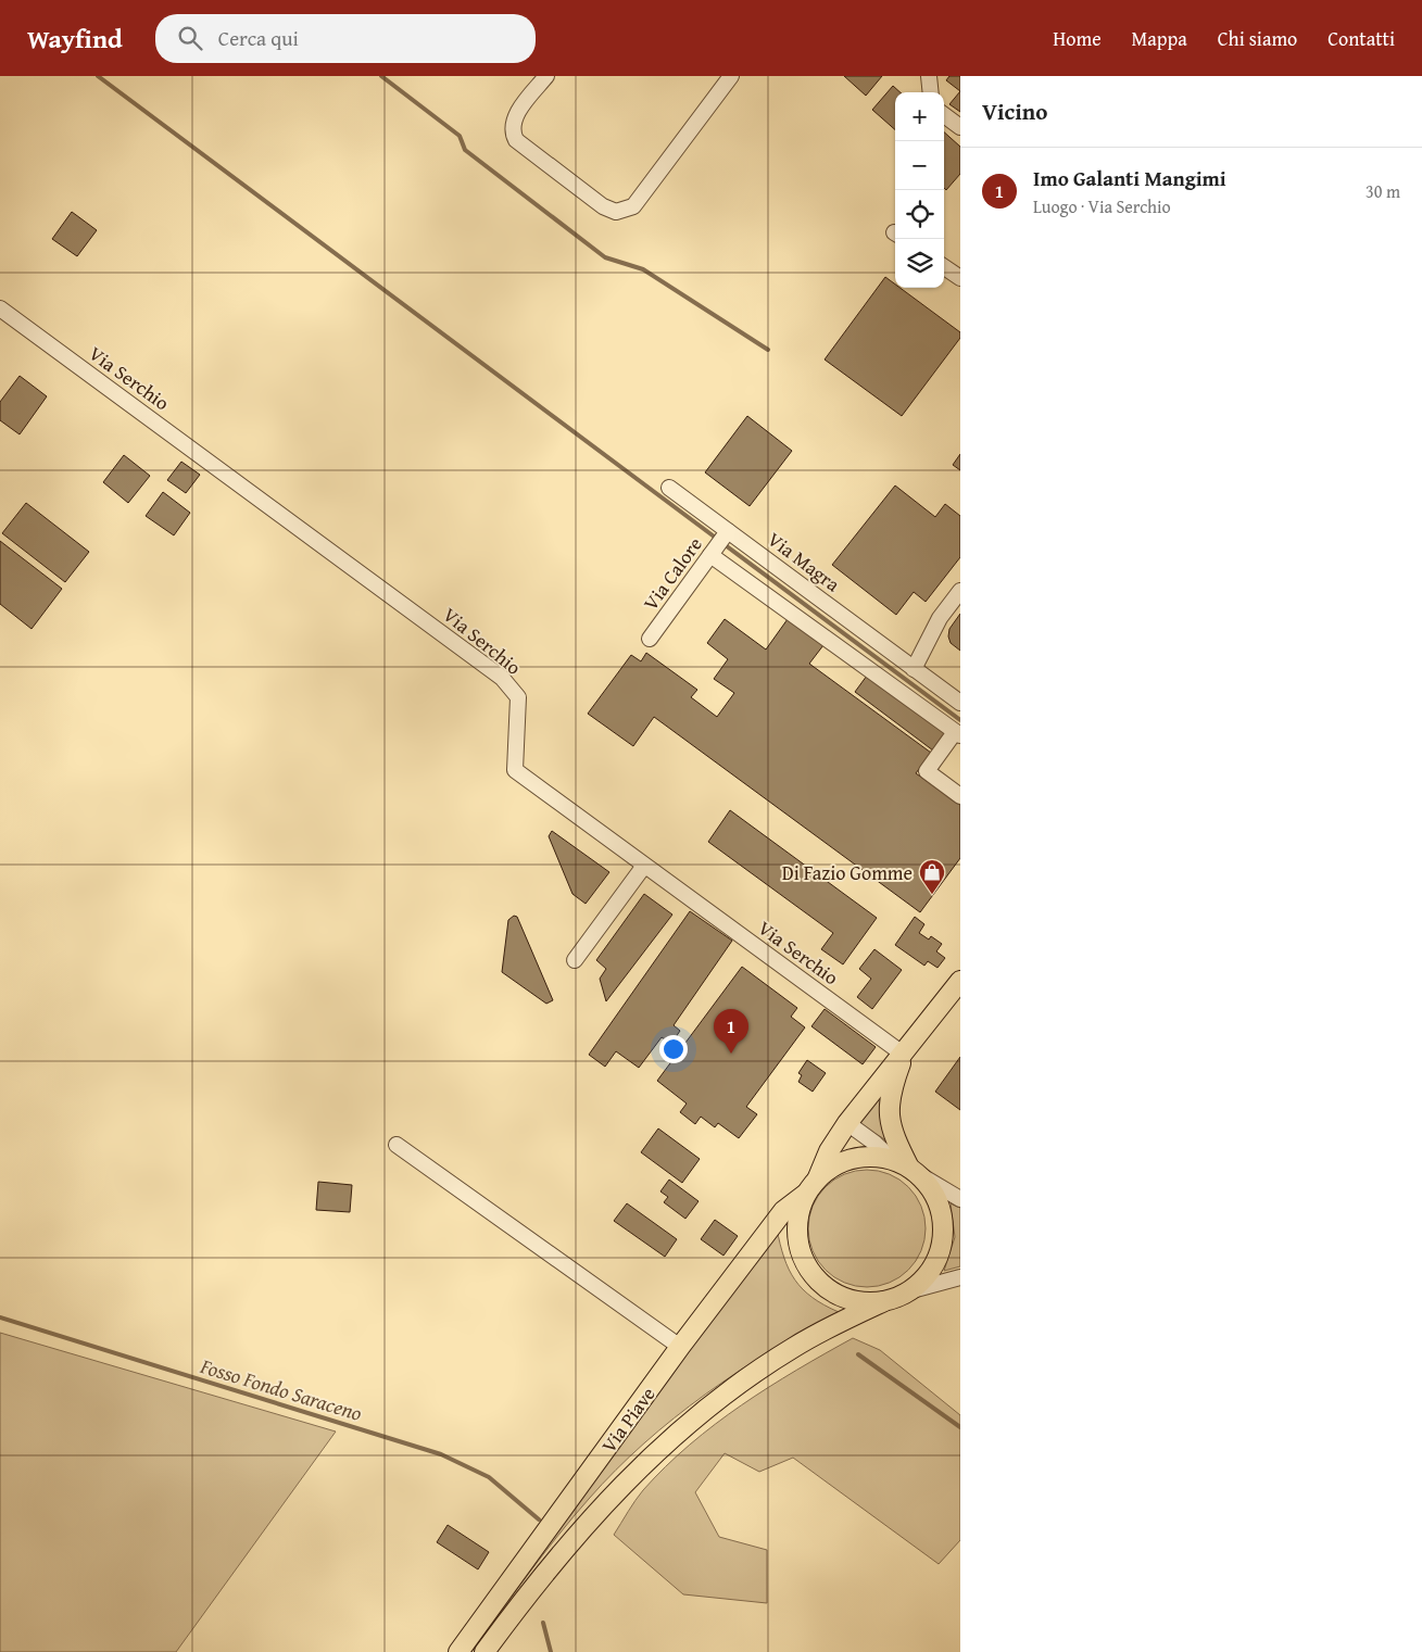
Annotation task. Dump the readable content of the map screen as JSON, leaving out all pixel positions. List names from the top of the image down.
{
  "streets": {
    "main road": ["Via Piave"],
    "street": ["Via Serchio", "Via Magra", "Via Calore"]
  },
  "crossings": [
    ["Via Magra", "Via Calore"]
  ],
  "water": ["Fosso Fondo Saraceno"],
  "places": {
    "shop": ["Di Fazio Gomme"]
  },
  "page": {
    "header": "Wayfind",
    "search": "Cerca qui",
    "nav": [
      "Home",
      "Mappa",
      "Chi siamo",
      "Contatti"
    ],
    "heading": "Vicino",
    "map_buttons": ["+", "−"],
    "list": [
      {
        "mark": "1",
        "name": "Imo Galanti Mangimi",
        "note": "Luogo · Via Serchio",
        "value": "30 m"
      }
    ],
    "pins": "1"
  }
}
